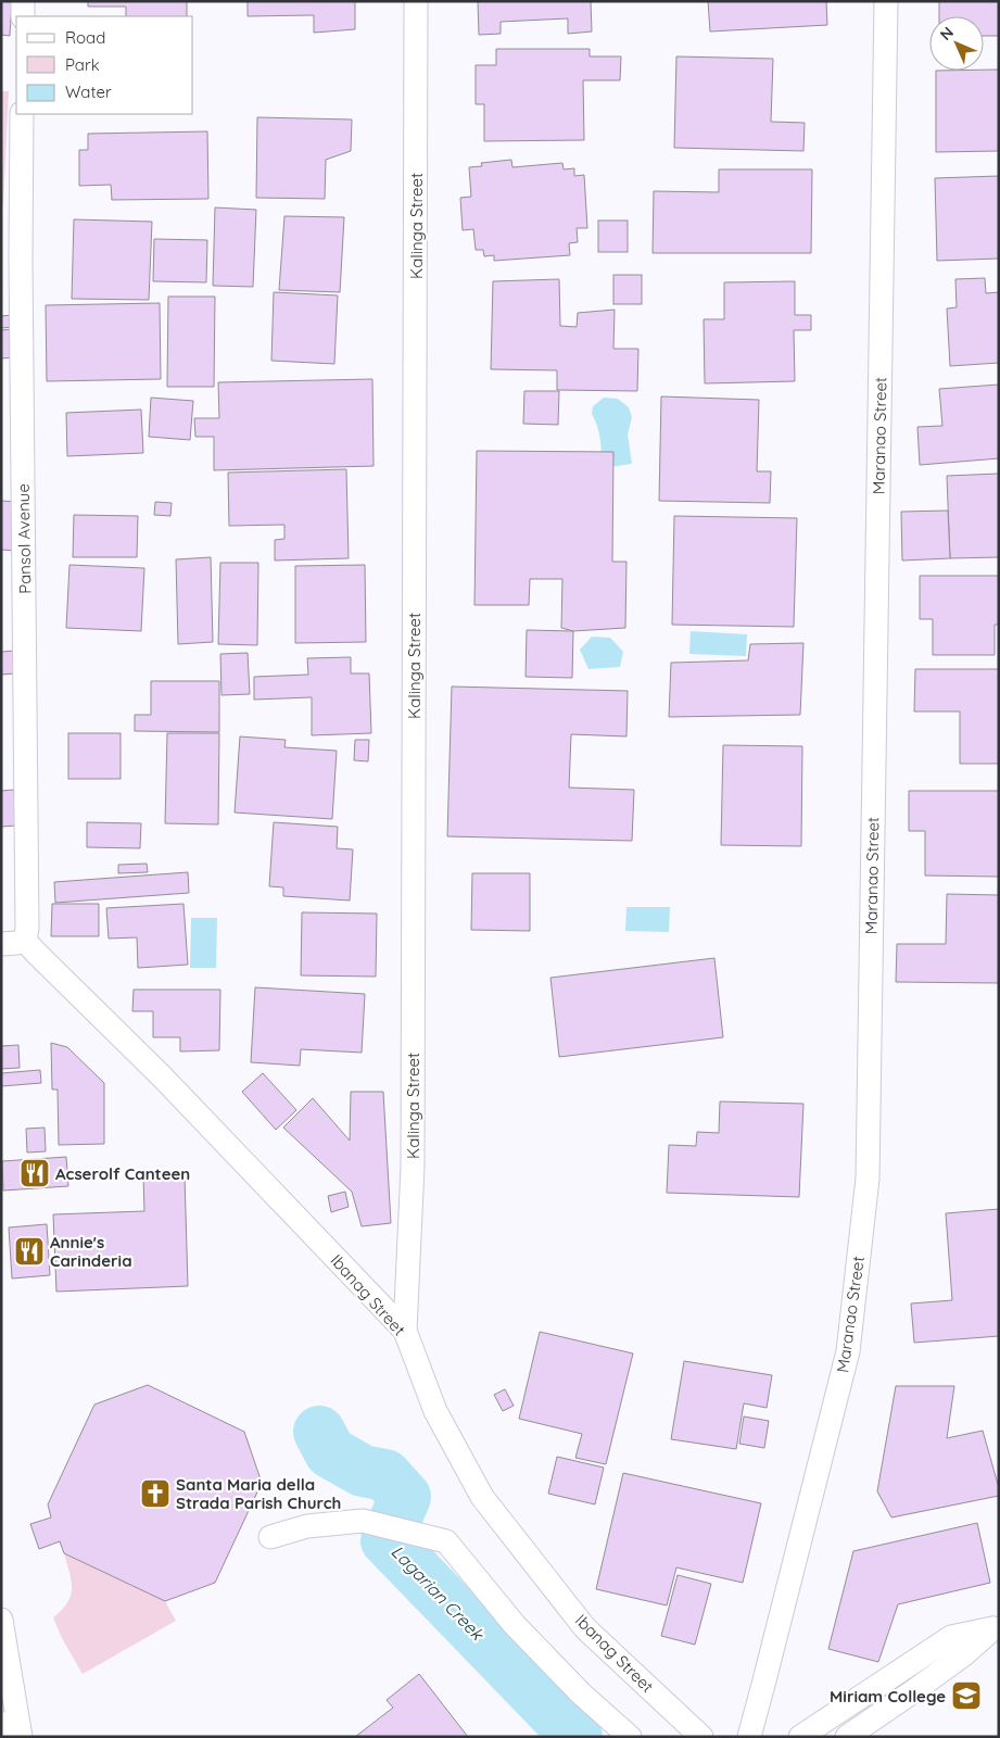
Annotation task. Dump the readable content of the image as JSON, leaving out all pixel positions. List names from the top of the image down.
{
  "streets": {
    "street": [
      "Kalinga Street",
      "Maranao Street",
      "Pansol Avenue",
      "Ibanag Street"
    ]
  },
  "crossings": [
    ["Kalinga Street", "Ibanag Street"],
    ["Pansol Avenue", "Ibanag Street"]
  ],
  "water": ["Lagarian Creek"],
  "places": {
    "restaurant": ["Acserolf Canteen", "Annie's Carinderia"],
    "church": ["Santa Maria della Strada Parish Church"],
    "school or university": ["Miriam College"]
  },
  "legend": ["Road", "Park", "Water"],
  "north": "top left"
}
